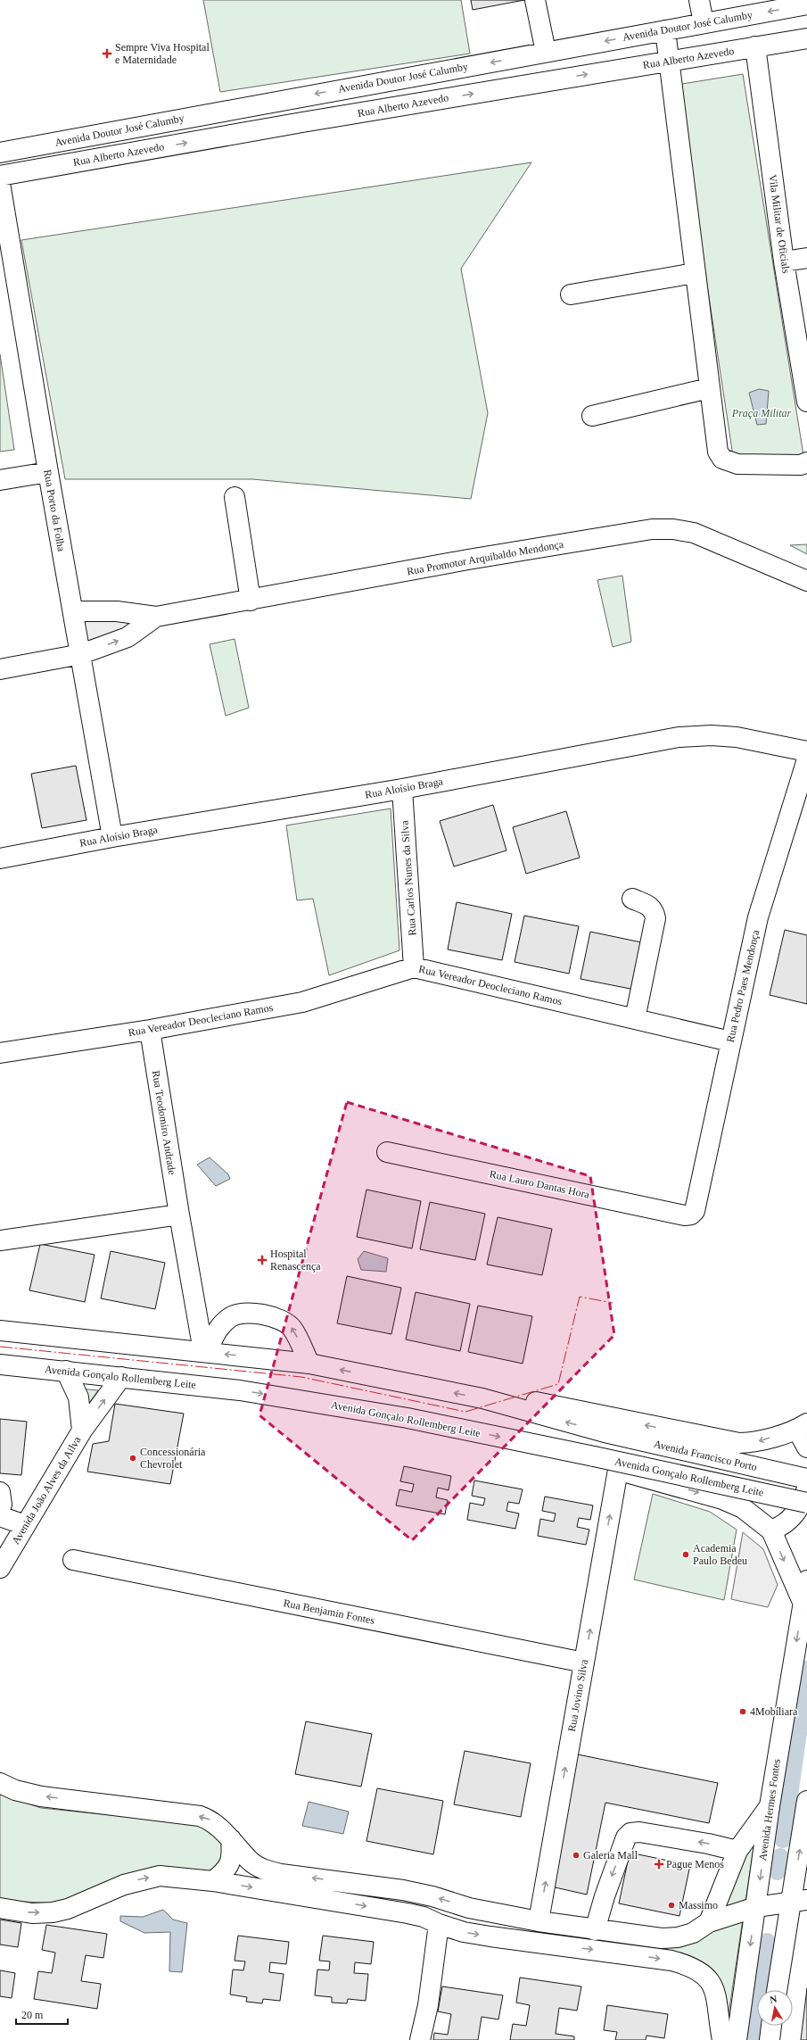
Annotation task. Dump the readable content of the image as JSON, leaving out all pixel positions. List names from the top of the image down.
{
  "streets": {
    "street": [
      "Avenida Doutor José Calumby",
      "Rua Alberto Azevedo",
      "Vila Militar de Oficials",
      "Rua Porto da Folha",
      "Rua Promotor Arquibaldo Mendonça",
      "Rua Aloísio Braga",
      "Rua Carlos Nunes da Silva",
      "Rua Vereador Deocleciano Ramos",
      "Rua Pedro Paes Mendonça",
      "Rua Teodomiro Andrade",
      "Rua Lauro Dantas Hora",
      "Avenida Gonçalo Rollemberg Leite",
      "Avenida Francisco Porto",
      "Avenida João Alves da Ailva",
      "Rua Benjamin Fontes",
      "Rua Jovino Silva",
      "Avenida Hermes Fontes"
    ]
  },
  "crossings": [
    ["Rua Alberto Azevedo", "Vila Militar de Oficials"],
    ["Rua Porto da Folha", "Rua Promotor Arquibaldo Mendonça"],
    ["Rua Porto da Folha", "Rua Aloísio Braga"],
    ["Rua Aloísio Braga", "Rua Carlos Nunes da Silva"],
    ["Rua Carlos Nunes da Silva", "Rua Vereador Deocleciano Ramos"],
    ["Rua Vereador Deocleciano Ramos", "Rua Pedro Paes Mendonça"],
    ["Rua Vereador Deocleciano Ramos", "Rua Teodomiro Andrade"],
    ["Rua Pedro Paes Mendonça", "Rua Lauro Dantas Hora"],
    ["Avenida Gonçalo Rollemberg Leite", "Avenida João Alves da Ailva"],
    ["Rua Benjamin Fontes", "Rua Jovino Silva"]
  ],
  "one_way": ["Avenida Doutor José Calumby", "Rua Alberto Azevedo", "Rua Jovino Silva"],
  "parks": ["Praça Militar"],
  "places": {
    "health": ["Sempre Viva Hospital e Maternidade", "Hospital Renascença", "Pague Menos"],
    "other": [
      "Concessionária Chevrolet",
      "Academia Paulo Bedeu",
      "4Mobíliara",
      "Galeria Mall",
      "Massimo"
    ]
  },
  "scale_bar": "20 m",
  "north": "top"
}
